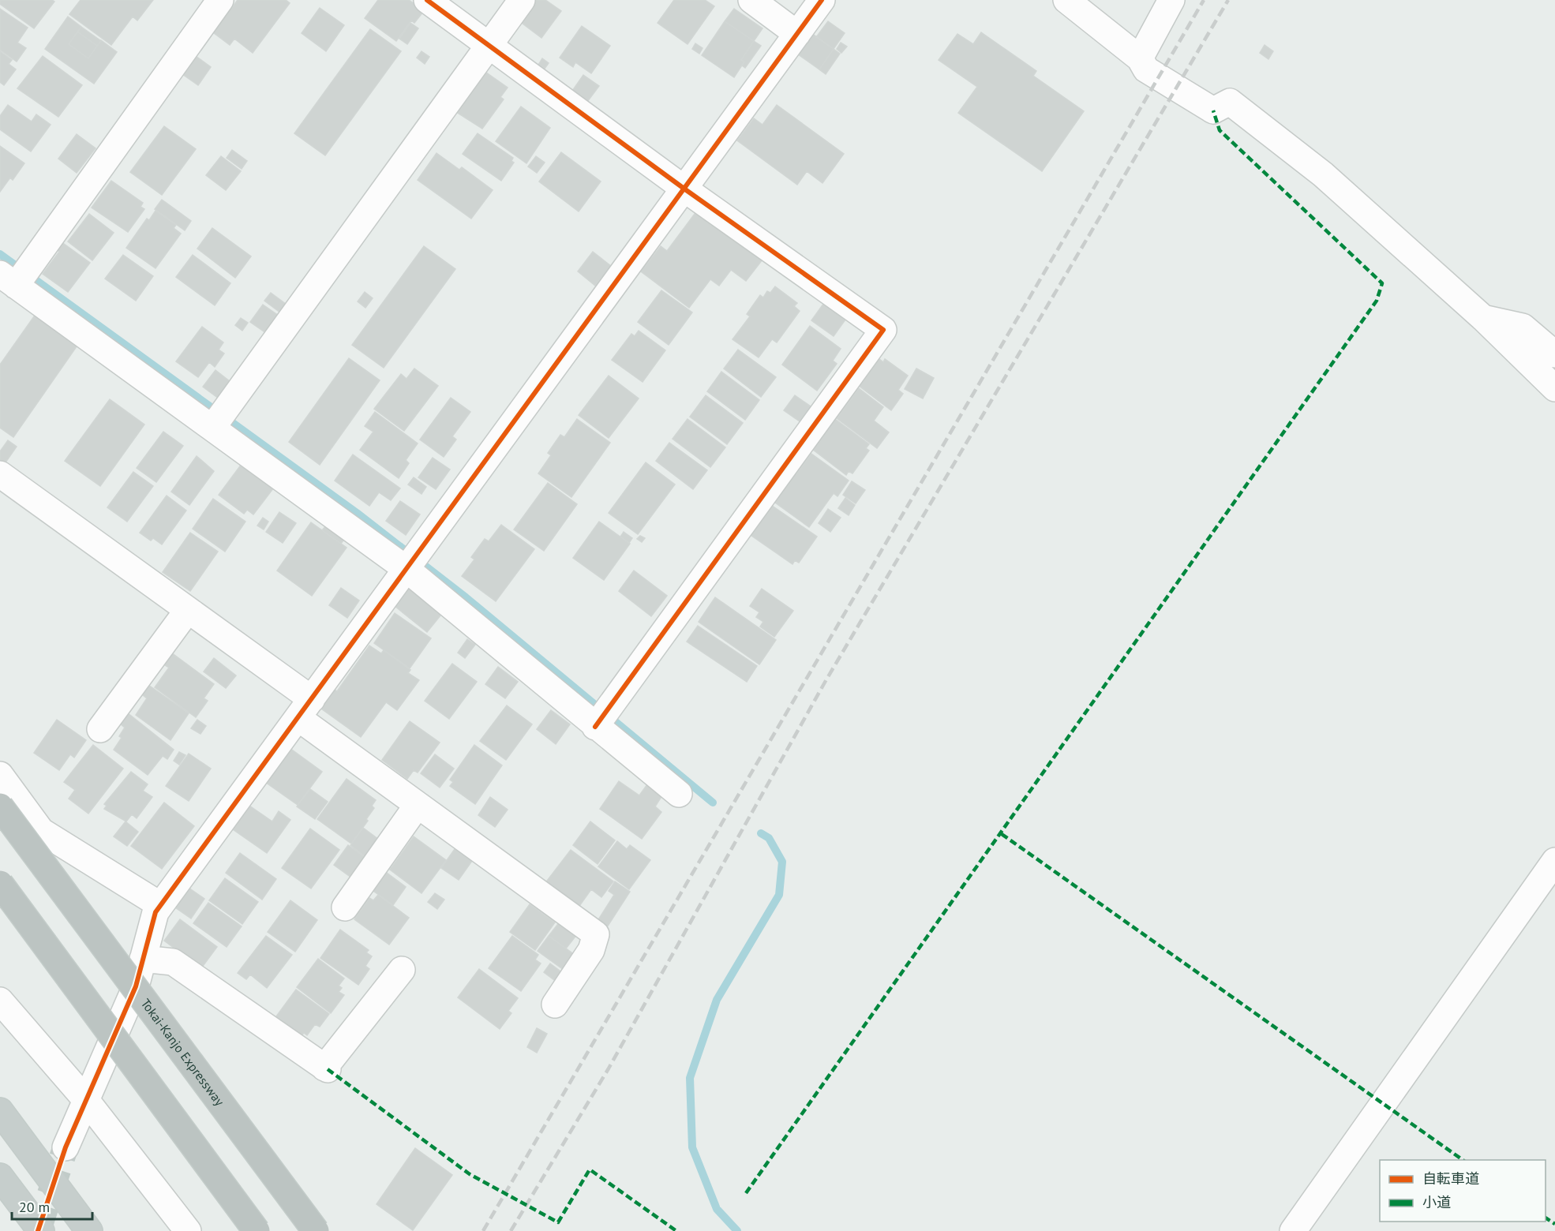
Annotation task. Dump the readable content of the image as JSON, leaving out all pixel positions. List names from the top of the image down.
{
  "streets": {
    "highway": ["Tokai-Kanjo Expressway"]
  },
  "legend": ["自転車道", "小道"],
  "scale_bar": "20 m"
}
